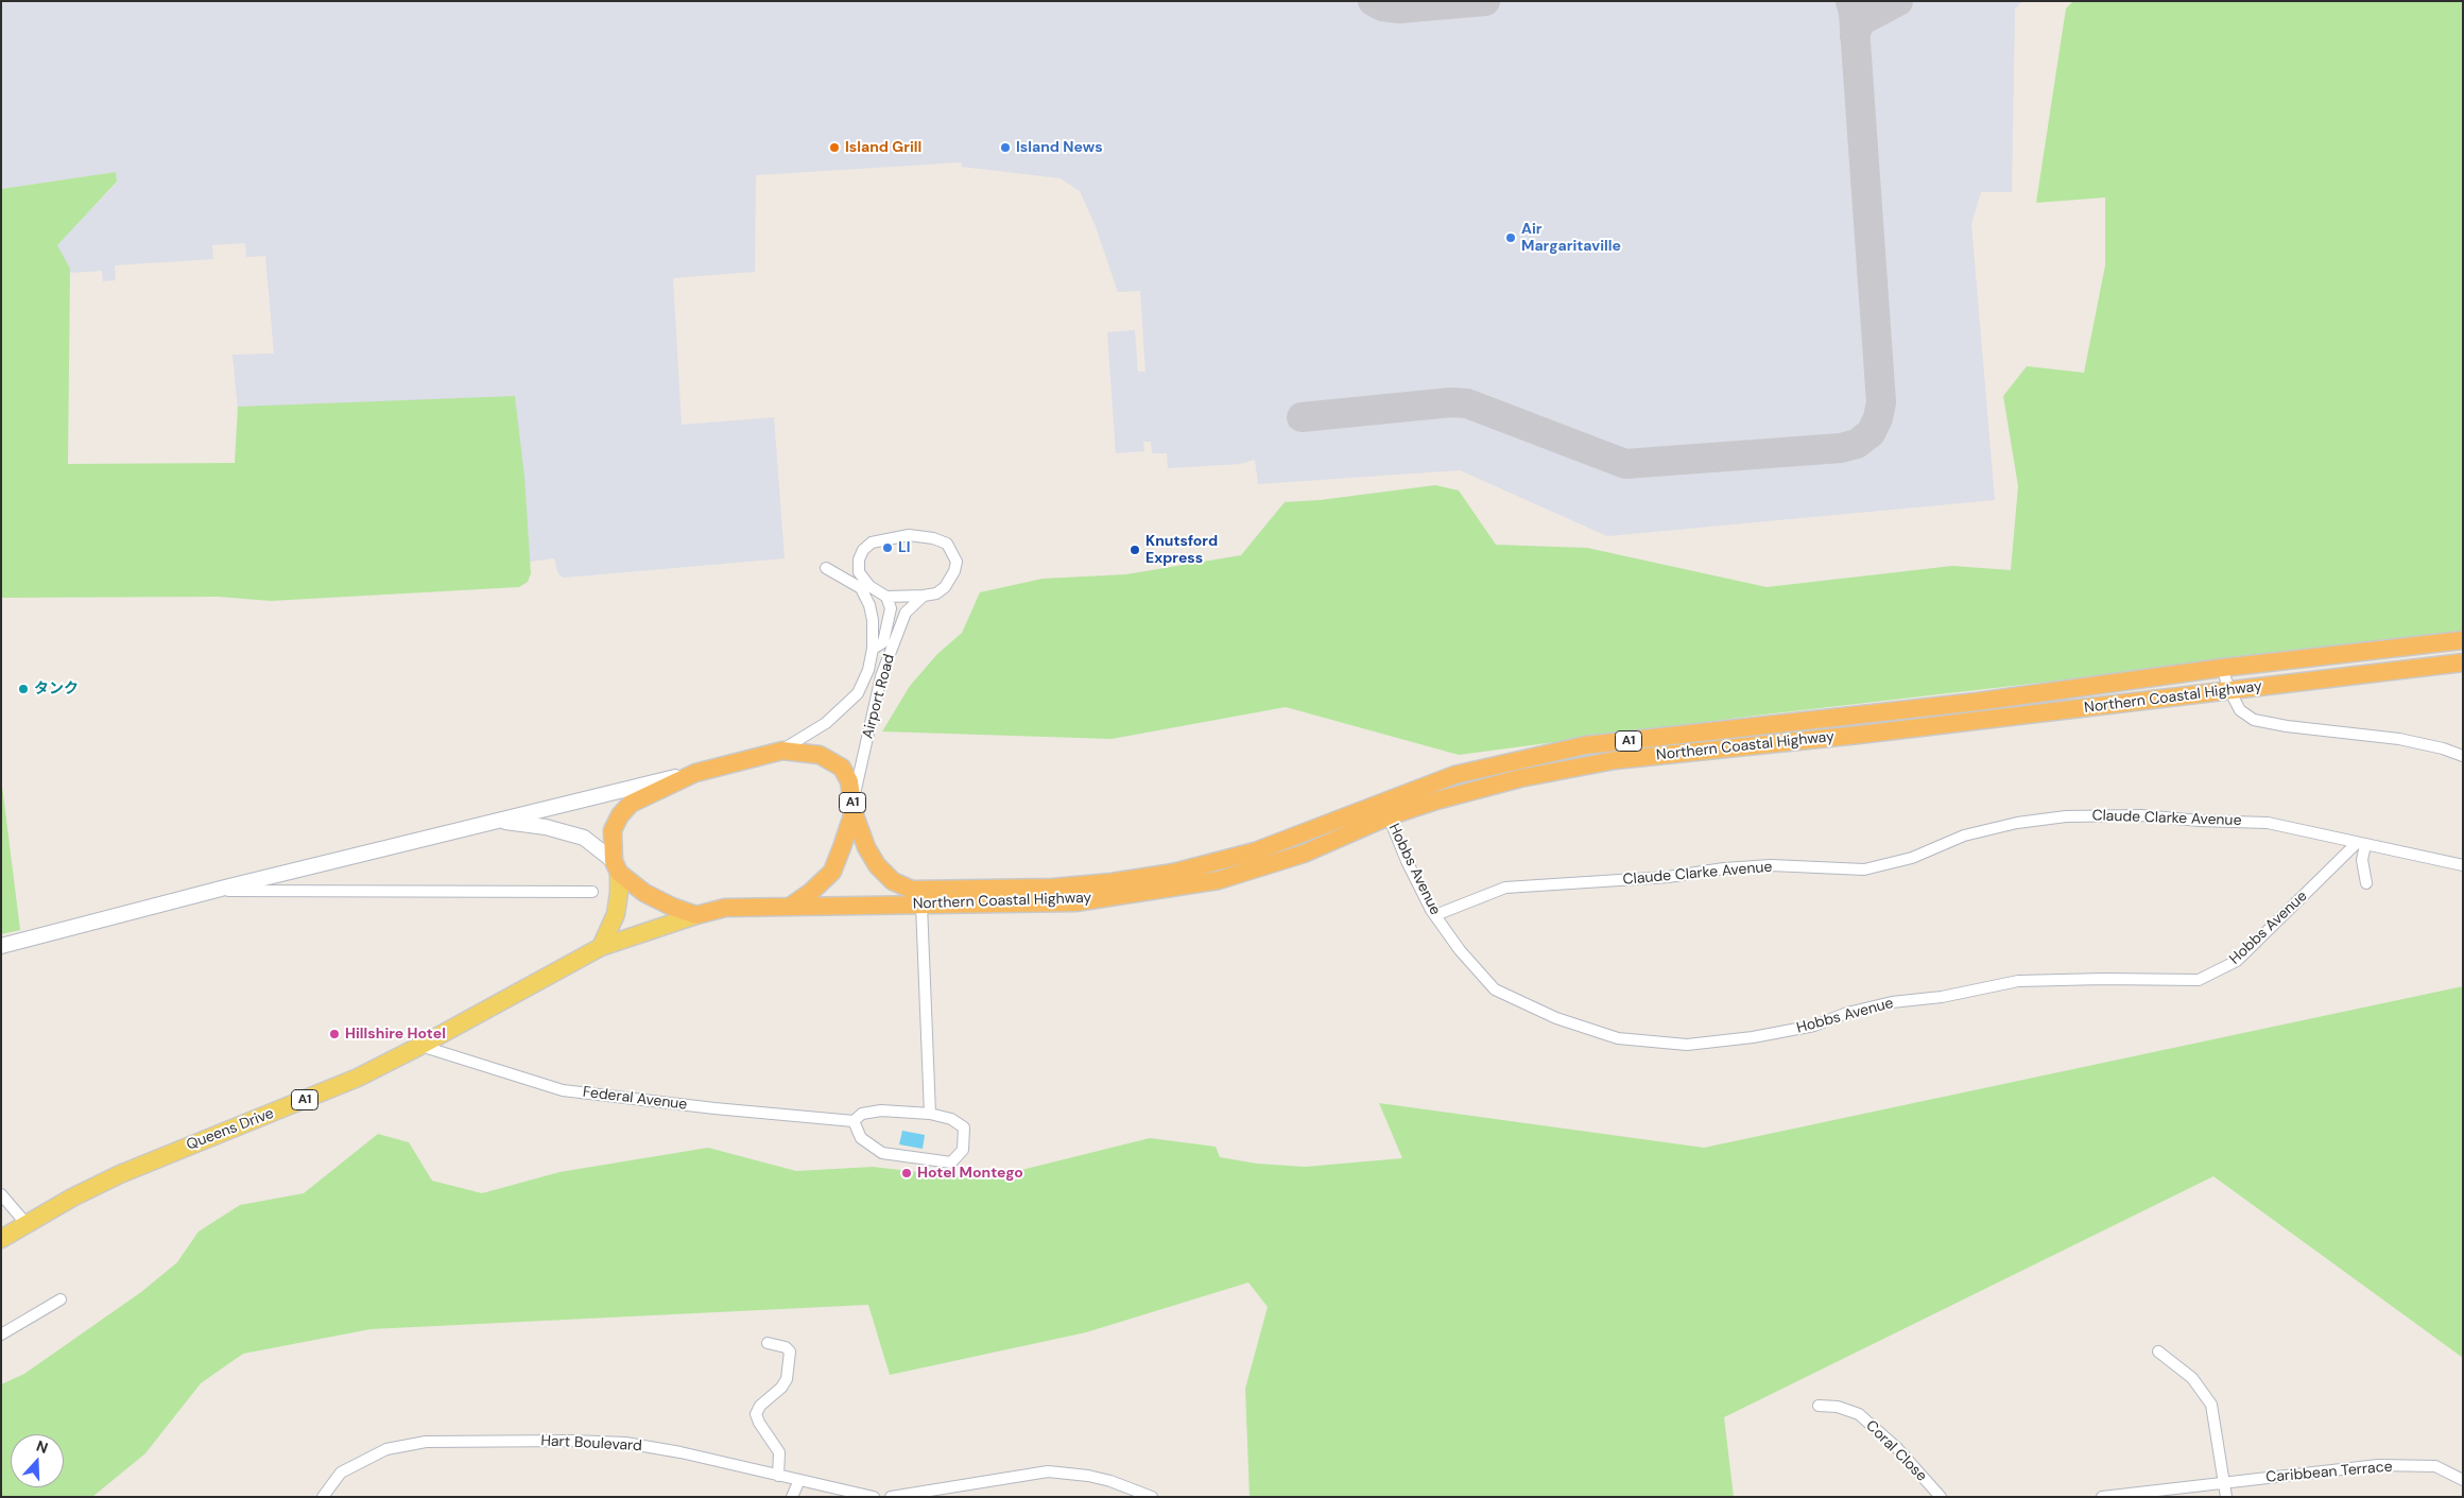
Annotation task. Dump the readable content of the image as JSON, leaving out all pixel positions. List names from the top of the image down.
{
  "streets": {
    "highway": ["Northern Coastal Highway", "A1"],
    "main road": ["Queens Drive"],
    "street": [
      "Airport Road",
      "Claude Clarke Avenue",
      "Hobbs Avenue",
      "Federal Avenue",
      "Hart Boulevard",
      "Coral Close",
      "Caribbean Terrace"
    ]
  },
  "crossings": [
    ["Airport Road", "Northern Coastal Highway"],
    ["Airport Road", "A1"],
    ["Northern Coastal Highway", "A1"],
    ["Northern Coastal Highway", "Hobbs Avenue"],
    ["A1", "Queens Drive"],
    ["Claude Clarke Avenue", "Hobbs Avenue"],
    ["Federal Avenue", "Queens Drive"]
  ],
  "places": [
    "Island Grill",
    "Island News",
    "Air Margaritaville",
    "Ll",
    "Knutsford Express",
    "タンク",
    "Hillshire Hotel",
    "Hotel Montego"
  ],
  "north": "top"
}
